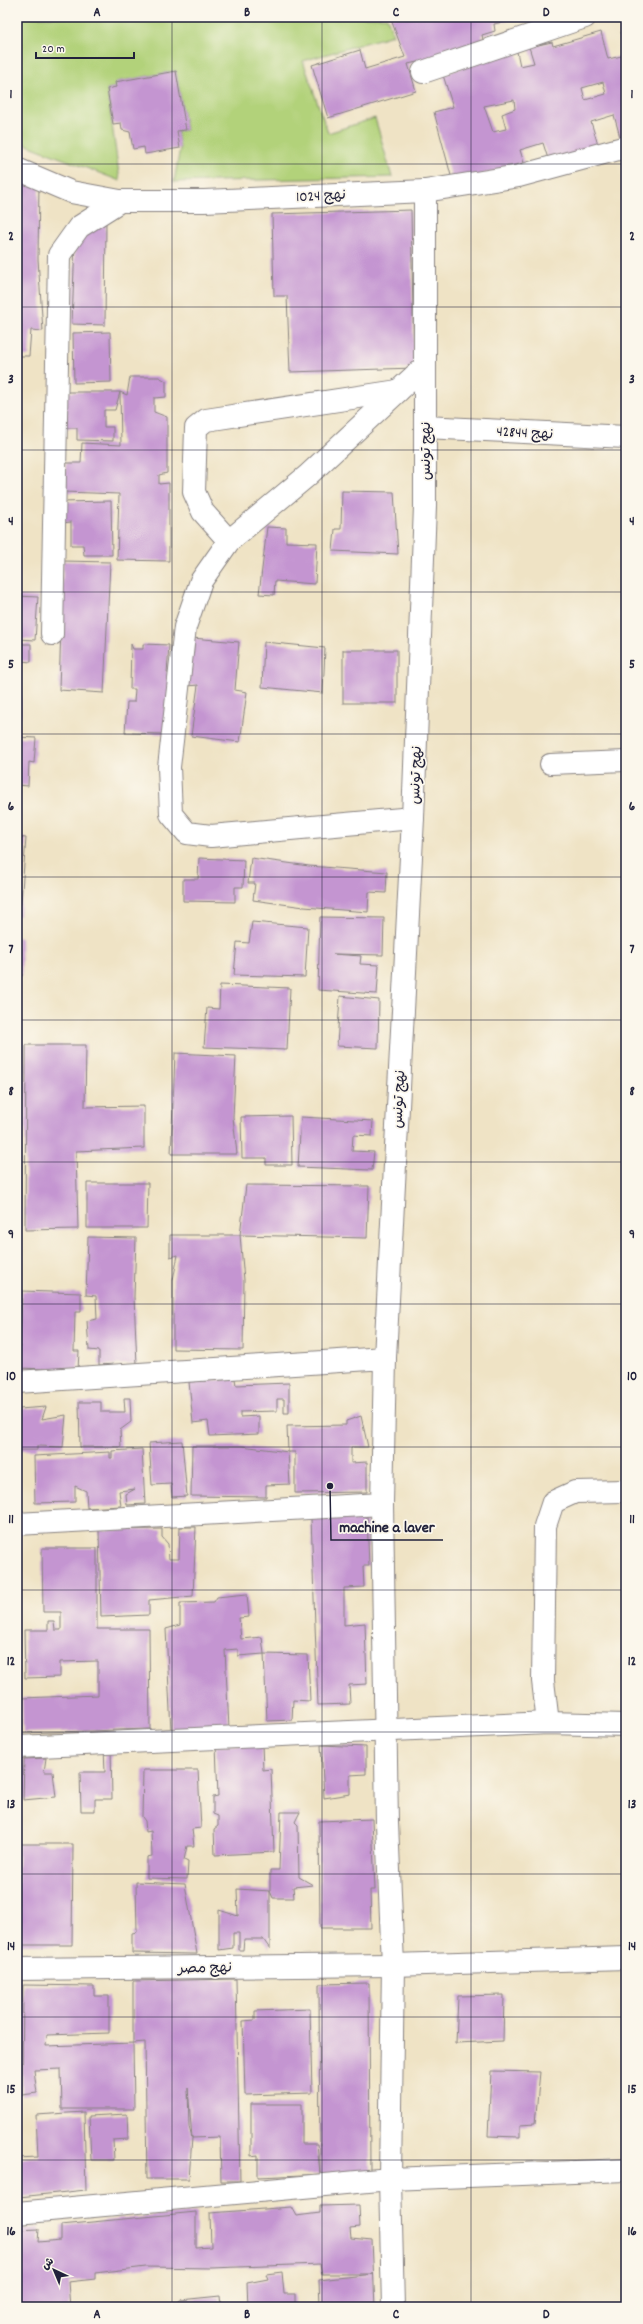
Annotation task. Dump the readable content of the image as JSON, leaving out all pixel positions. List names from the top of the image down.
{
  "streets": {
    "street": [
      "نهج 1024",
      "نهج 42844",
      "نهج تونس",
      "نهج مصر"
    ]
  },
  "crossings": [
    ["نهج 1024", "نهج تونس"],
    ["نهج 42844", "نهج تونس"],
    ["نهج تونس", "نهج مصر"]
  ],
  "places": ["machine a laver"],
  "scale_bar": "20 m",
  "north": "top left",
  "grid": {
    "columns": [
      "A",
      "B",
      "C",
      "D"
    ],
    "rows": [
      "1",
      "2",
      "3",
      "4",
      "5",
      "6",
      "7",
      "8",
      "9",
      "10",
      "11",
      "12",
      "13",
      "14",
      "15",
      "16"
    ]
  }
}
